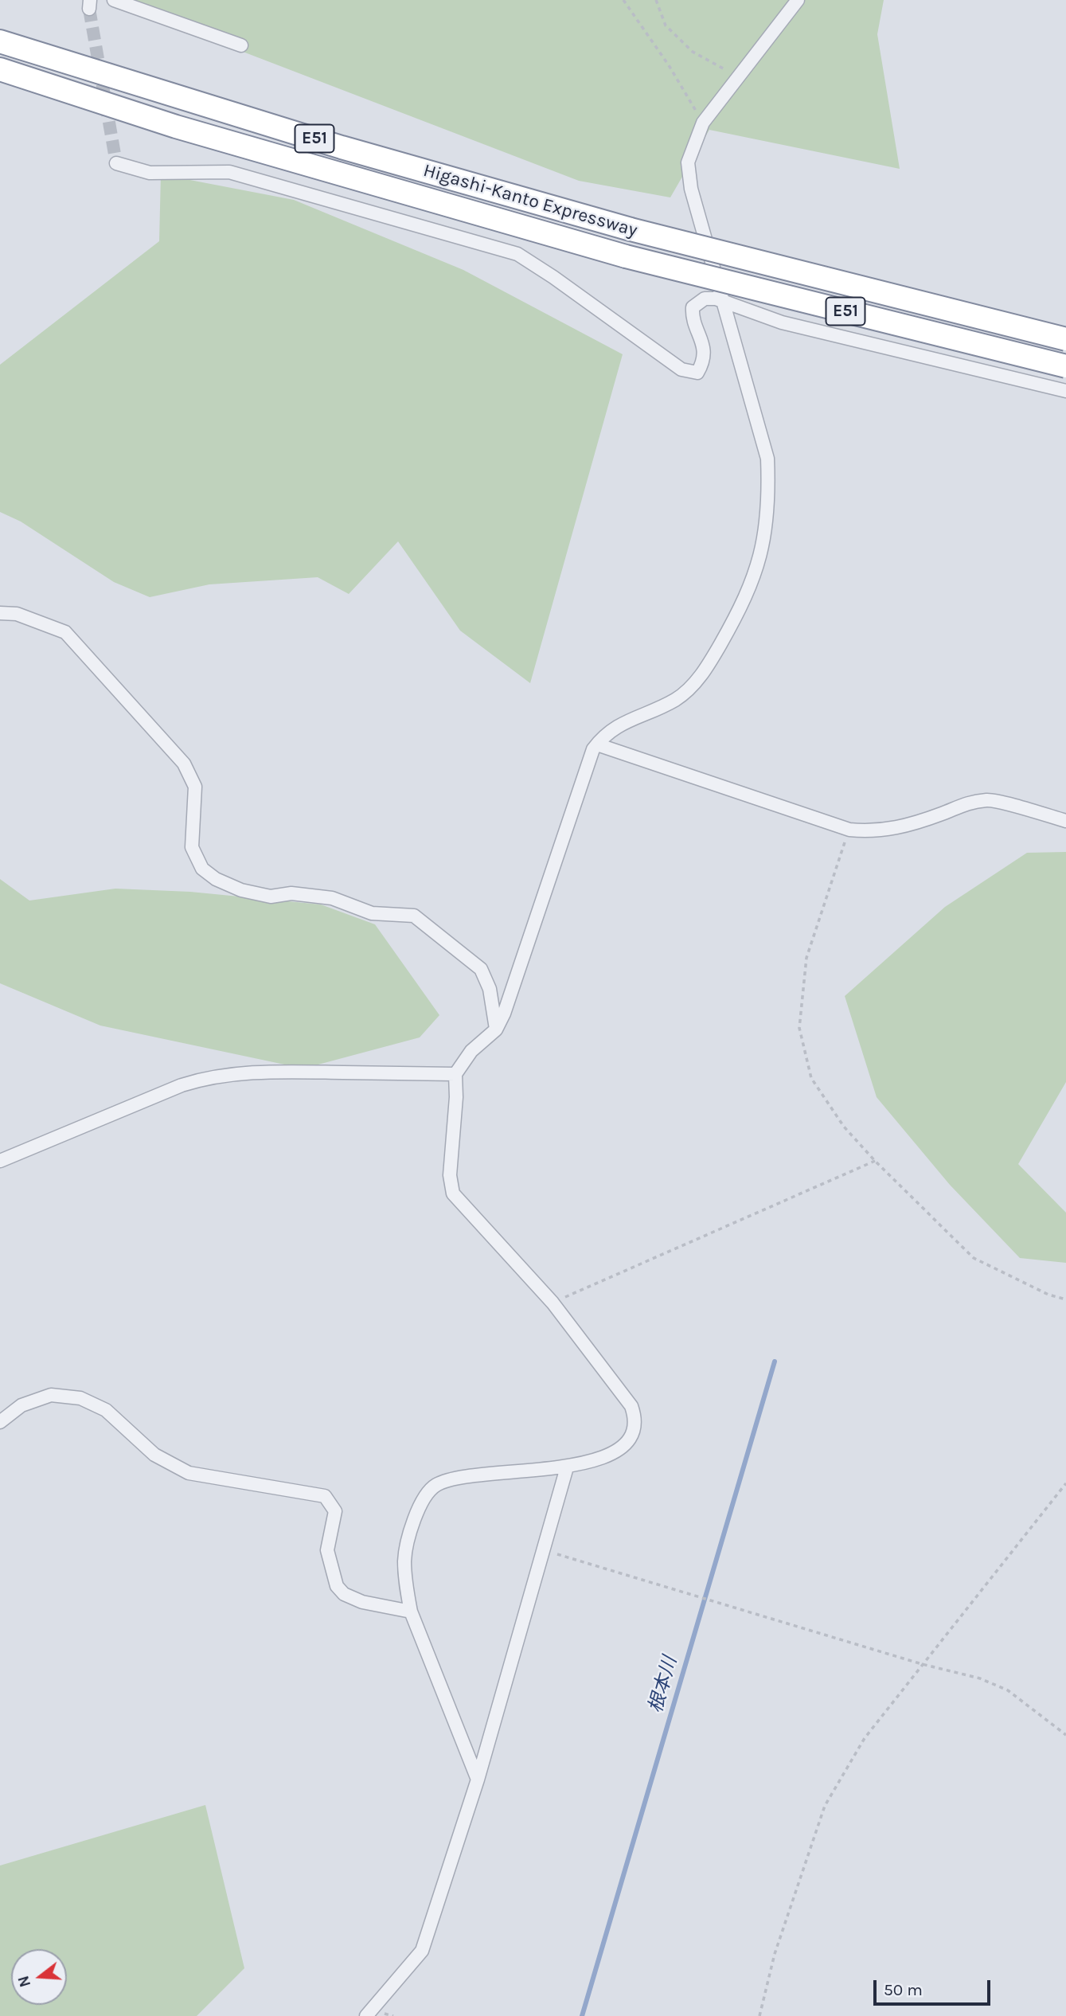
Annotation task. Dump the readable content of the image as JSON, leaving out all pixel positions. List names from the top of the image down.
{
  "streets": {
    "highway": ["E51", "Higashi-Kanto Expressway"]
  },
  "water": ["根本川"],
  "scale_bar": "50 m",
  "north": "left"
}
